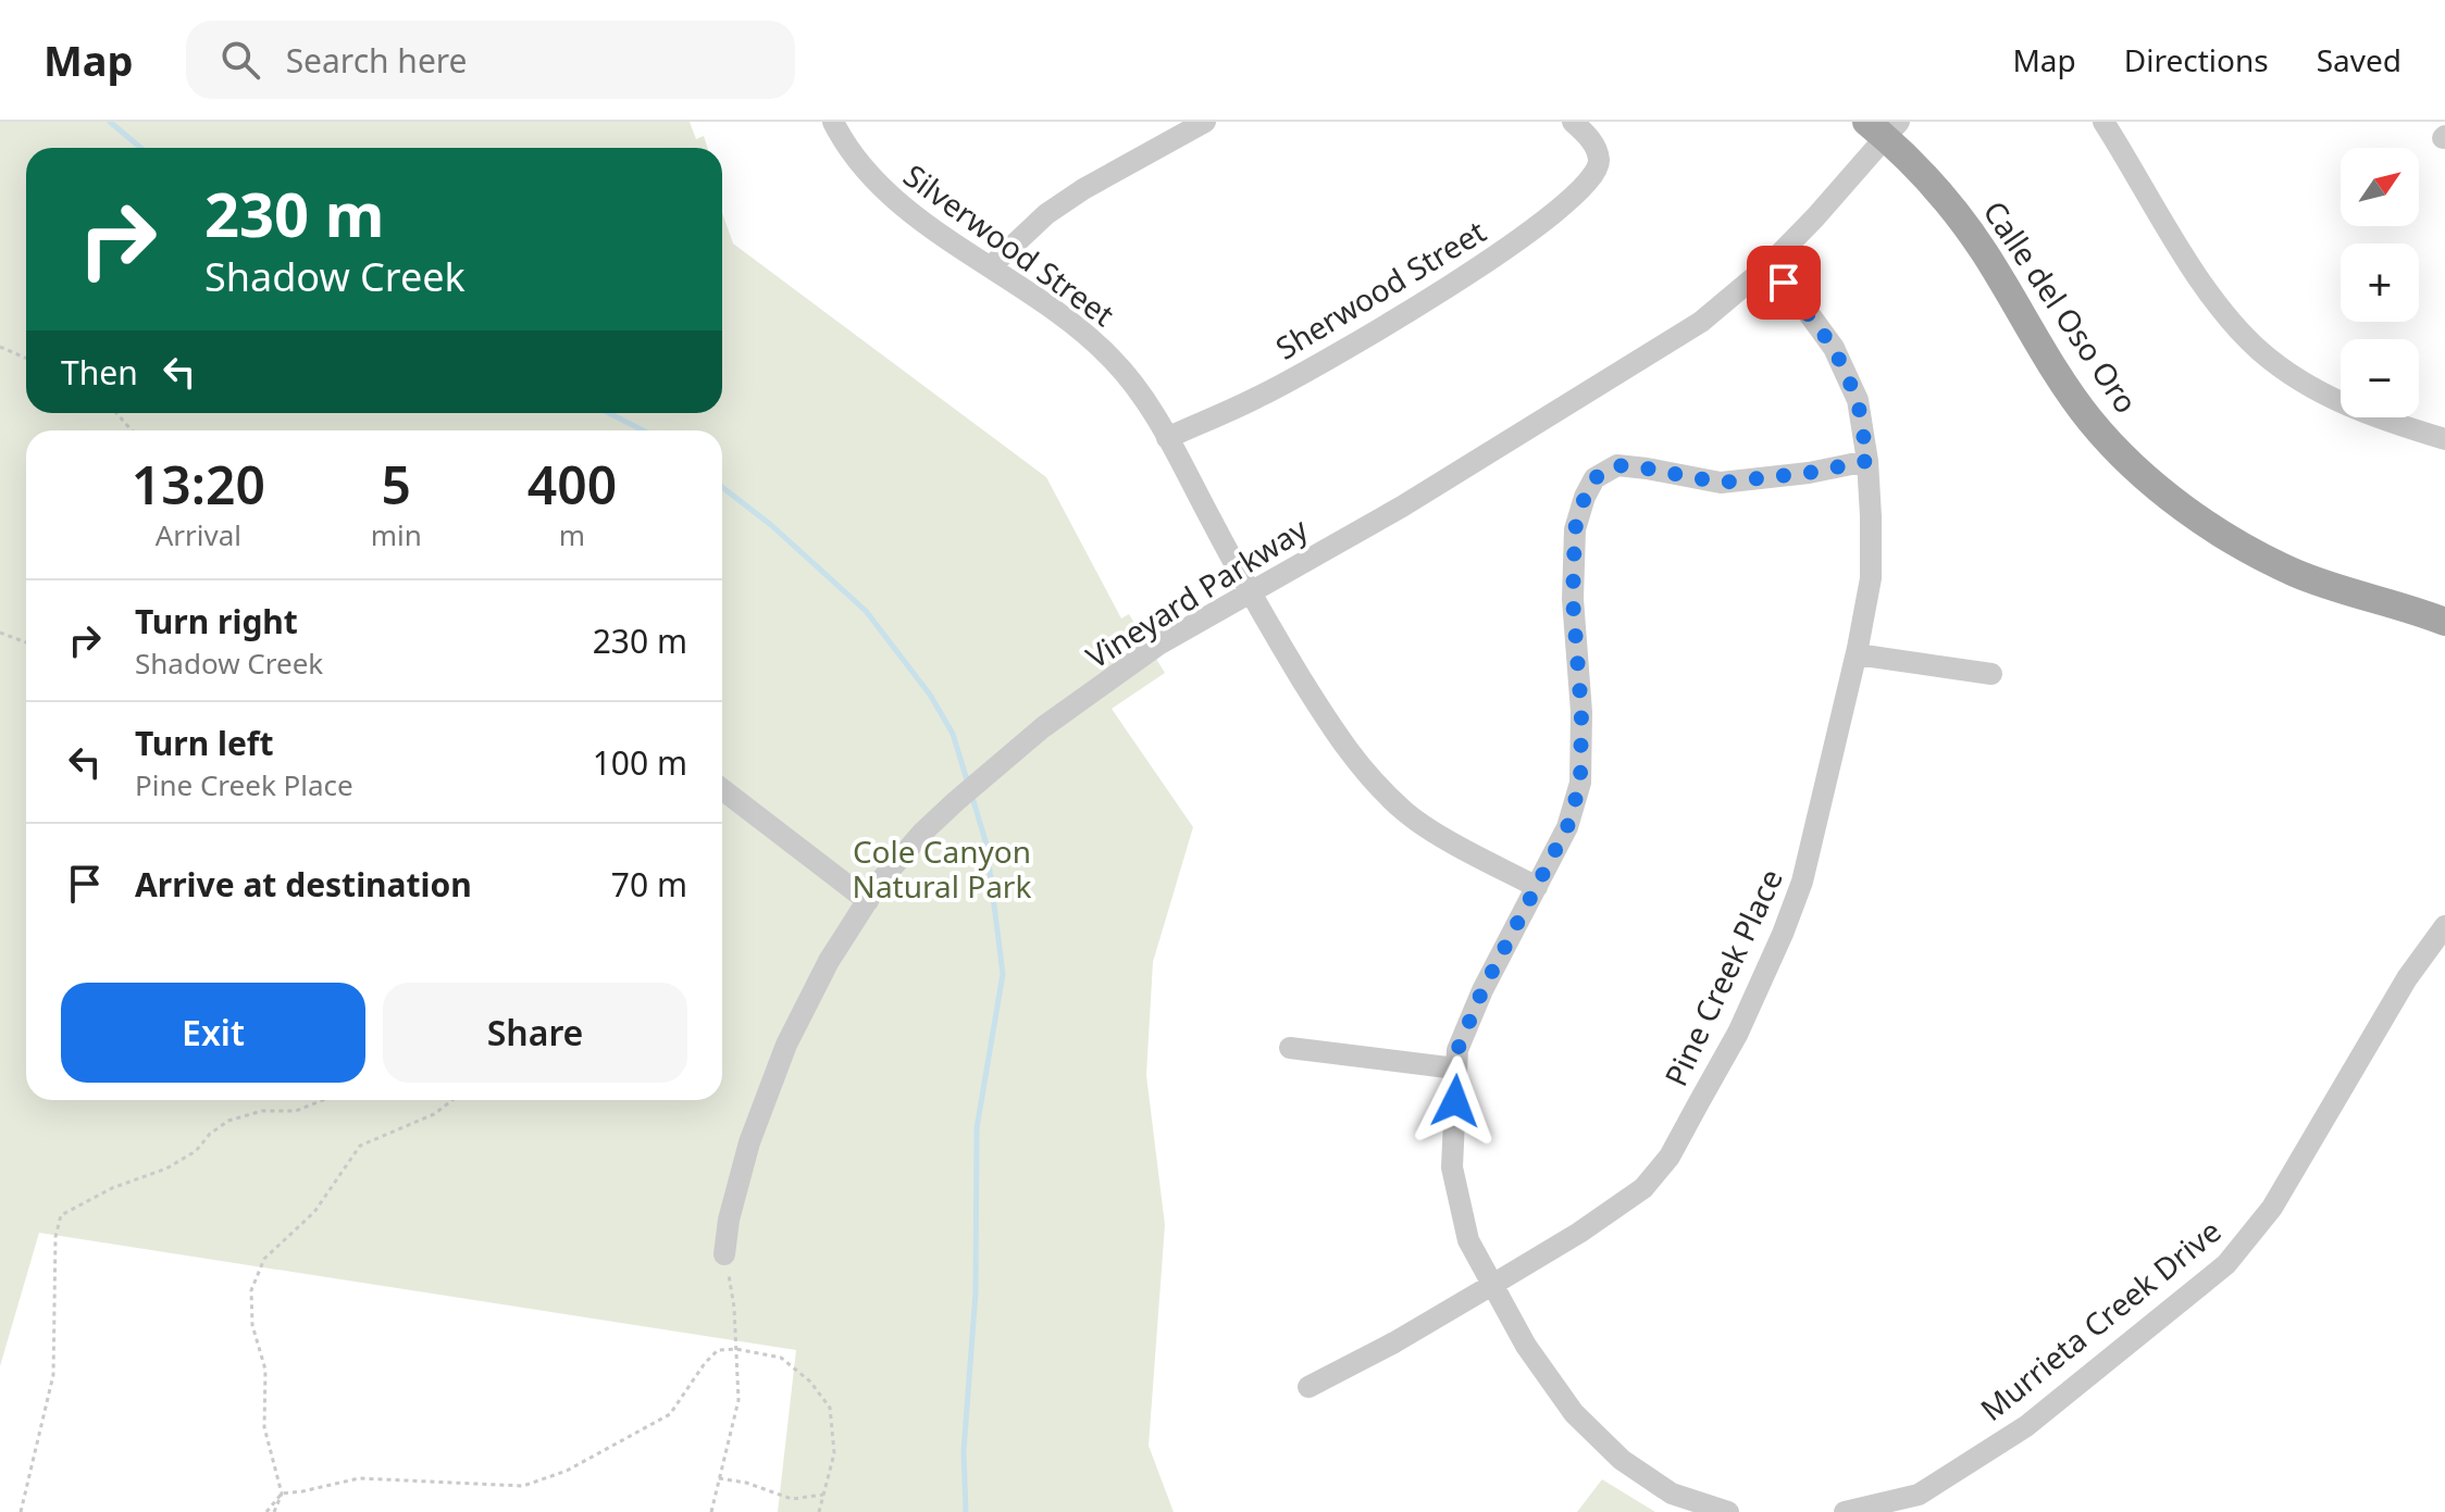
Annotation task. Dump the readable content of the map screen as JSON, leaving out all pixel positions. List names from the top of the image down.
{
  "streets": {
    "main road": ["Calle del Oso Oro"],
    "street": [
      "Silverwood Street",
      "Sherwood Street",
      "Vineyard Parkway",
      "Pine Creek Place",
      "Murrieta Creek Drive"
    ]
  },
  "crossings": [
    ["Silverwood Street", "Sherwood Street"],
    ["Silverwood Street", "Vineyard Parkway"],
    ["Calle del Oso Oro", "Vineyard Parkway"],
    ["Vineyard Parkway", "Pine Creek Place"]
  ],
  "parks": ["Cole Canyon Natural Park"],
  "north": "top right",
  "page": {
    "header": "Map",
    "search": "Search here",
    "nav": ["Map", "Directions", "Saved"],
    "map_buttons": ["+", "−"],
    "turn": ["230 m", "Shadow Creek"],
    "then": "Then",
    "eta": [
      "13:20",
      "Arrival",
      "5",
      "min",
      "400",
      "m"
    ],
    "list": [
      {
        "name": "Turn right",
        "note": "Shadow Creek",
        "value": "230 m"
      },
      {
        "name": "Turn left",
        "note": "Pine Creek Place",
        "value": "100 m"
      },
      {
        "name": "Arrive at destination",
        "value": "70 m"
      }
    ],
    "buttons": ["Exit", "Share"]
  }
}
